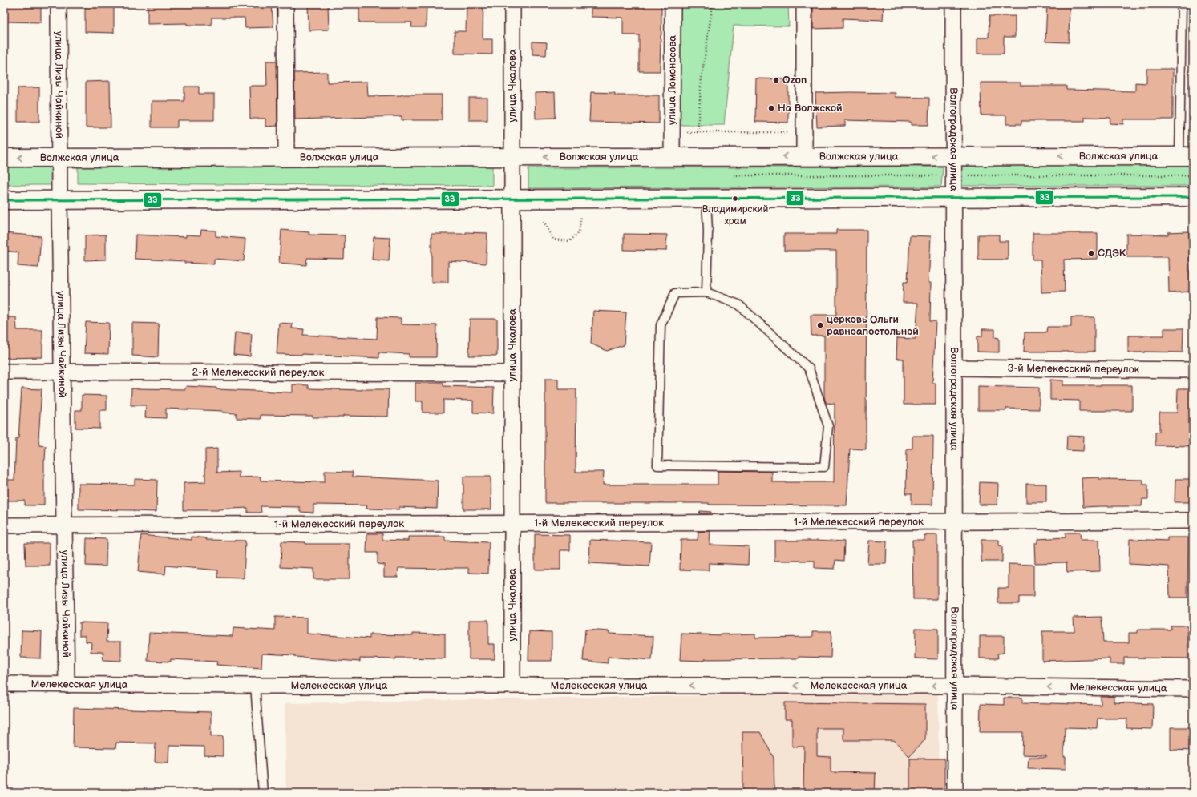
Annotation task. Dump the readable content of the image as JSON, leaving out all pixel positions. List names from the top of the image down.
{
  "streets": {
    "main road": ["Волжская улица"],
    "street": [
      "улица Ломоносова",
      "улица Лизы Чайкиной",
      "улица Чкалова",
      "Волгоградская улица",
      "3-й Мелекесский переулок",
      "2-й Мелекесский переулок",
      "1-й Мелекесский переулок",
      "Мелекесская улица"
    ]
  },
  "crossings": [
    ["улица Ломоносова", "Волжская улица"],
    ["улица Лизы Чайкиной", "Волжская улица"],
    ["улица Лизы Чайкиной", "2-й Мелекесский переулок"],
    ["улица Лизы Чайкиной", "1-й Мелекесский переулок"],
    ["улица Лизы Чайкиной", "Мелекесская улица"],
    ["улица Чкалова", "Волжская улица"],
    ["улица Чкалова", "2-й Мелекесский переулок"],
    ["улица Чкалова", "1-й Мелекесский переулок"],
    ["улица Чкалова", "Мелекесская улица"],
    ["Волгоградская улица", "Волжская улица"],
    ["Волгоградская улица", "3-й Мелекесский переулок"],
    ["Волгоградская улица", "1-й Мелекесский переулок"],
    ["Волгоградская улица", "Мелекесская улица"]
  ],
  "one_way": ["Мелекесская улица"],
  "places": [
    "Ozon",
    "На Волжской",
    "Владимирский храм",
    "СДЭК",
    "церковь Ольги равноапостольной"
  ],
  "lines": ["transit line 33"]
}
